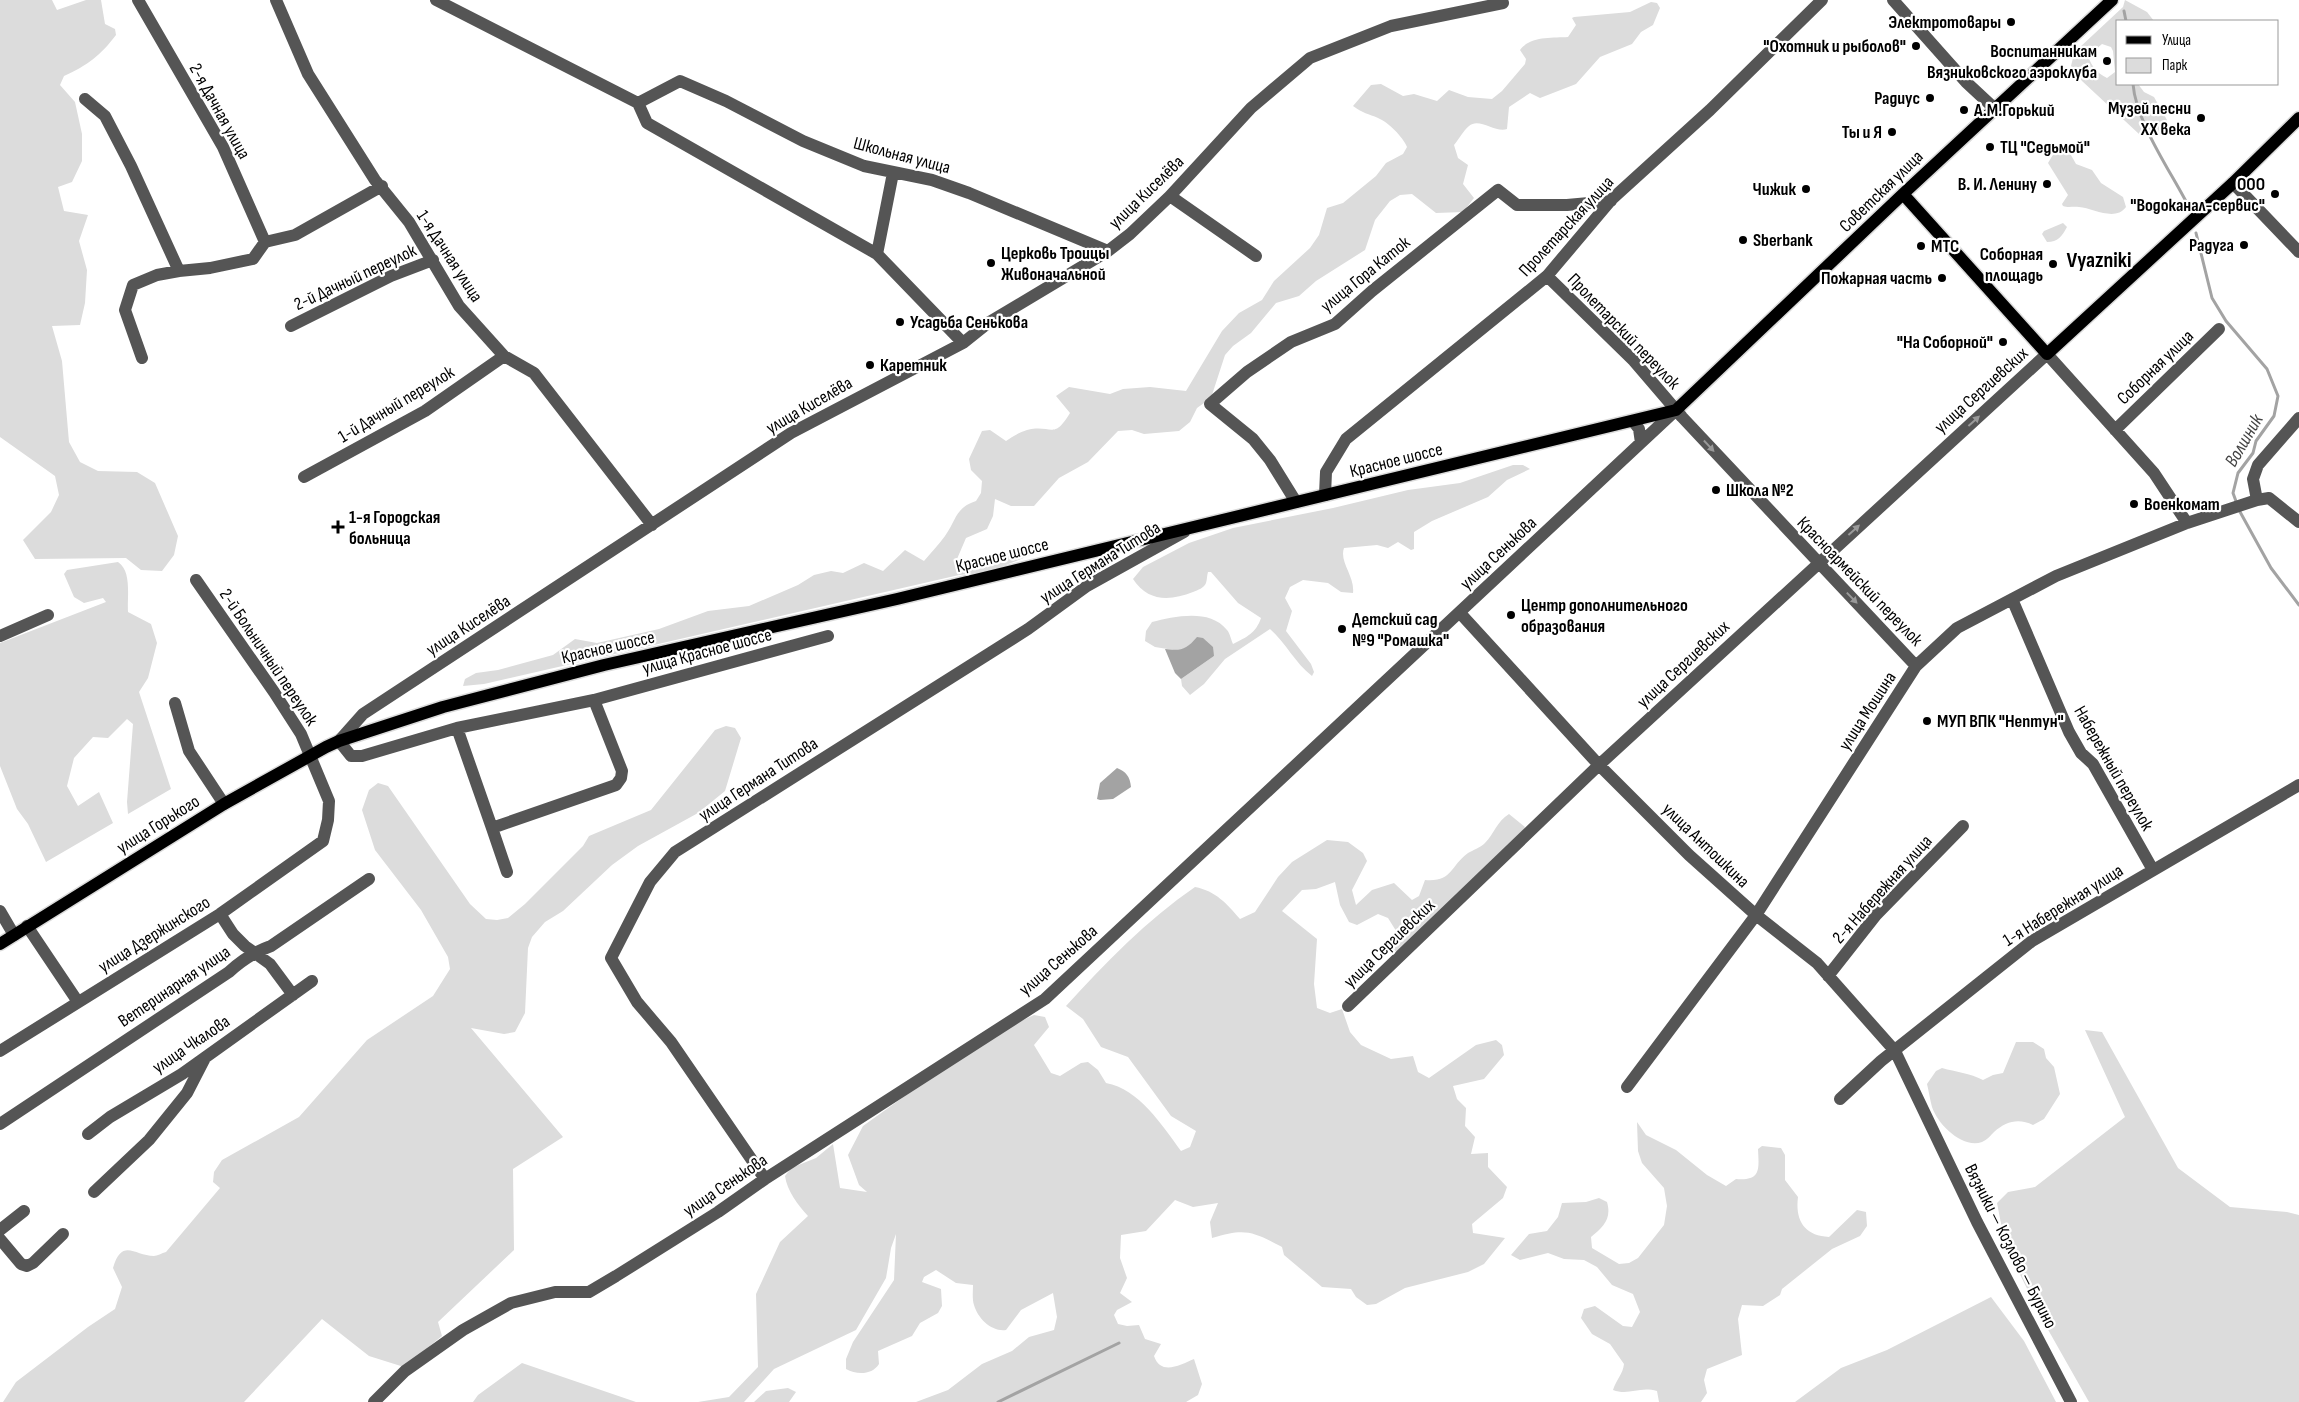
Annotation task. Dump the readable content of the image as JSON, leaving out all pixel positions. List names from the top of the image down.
{
  "streets": {
    "main road": ["Советская улица", "Красное шоссе", "улица Горького"],
    "street": [
      "2-я Дачная улица",
      "Школьная улица",
      "улица Киселёва",
      "Пролетарская улица",
      "1-я Дачная улица",
      "улица Гора Каток",
      "2-й Дачный переулок",
      "Пролетарский переулок",
      "Соборная улица",
      "улица Сергиевских",
      "1-й Дачный переулок",
      "улица Сенькова",
      "улица Германа Титова",
      "Красноармейский переулок",
      "улица Красное шоссе",
      "2-й Больничный переулок",
      "улица Мошина",
      "Набережный переулок",
      "улица Антошкина",
      "2-я Набережная улица",
      "1-я Набережная улица",
      "улица Дзержинского",
      "Ветеринарная улица",
      "улица Чкалова",
      "Вязники — Козлово — Бурино"
    ]
  },
  "crossings": [
    ["Школьная улица", "улица Киселёва"],
    ["Советская улица", "Пролетарский переулок"],
    ["Советская улица", "Красное шоссе"],
    ["Советская улица", "улица Сенькова"],
    ["Советская улица", "Красноармейский переулок"],
    ["улица Киселёва", "1-я Дачная улица"],
    ["улица Киселёва", "Красное шоссе"],
    ["улица Киселёва", "улица Красное шоссе"],
    ["улица Киселёва", "улица Горького"],
    ["Пролетарская улица", "улица Гора Каток"],
    ["Пролетарская улица", "Пролетарский переулок"],
    ["Пролетарская улица", "Красное шоссе"],
    ["1-я Дачная улица", "2-й Дачный переулок"],
    ["1-я Дачная улица", "1-й Дачный переулок"],
    ["улица Гора Каток", "Красное шоссе"],
    ["Пролетарский переулок", "Красное шоссе"],
    ["Пролетарский переулок", "улица Сенькова"],
    ["Пролетарский переулок", "Красноармейский переулок"],
    ["улица Сергиевских", "Красноармейский переулок"],
    ["улица Сергиевских", "улица Антошкина"],
    ["Красное шоссе", "улица Сенькова"],
    ["Красное шоссе", "улица Германа Титова"],
    ["Красное шоссе", "Красноармейский переулок"],
    ["Красное шоссе", "улица Красное шоссе"],
    ["Красное шоссе", "улица Горького"],
    ["улица Сенькова", "улица Германа Титова"],
    ["улица Сенькова", "Красноармейский переулок"],
    ["улица Сенькова", "улица Антошкина"],
    ["Красноармейский переулок", "улица Мошина"],
    ["улица Красное шоссе", "улица Горького"],
    ["2-й Больничный переулок", "улица Горького"],
    ["2-й Больничный переулок", "улица Дзержинского"],
    ["улица Мошина", "Набережный переулок"],
    ["улица Мошина", "улица Антошкина"],
    ["Набережный переулок", "1-я Набережная улица"],
    ["улица Антошкина", "2-я Набережная улица"],
    ["улица Антошкина", "1-я Набережная улица"],
    ["улица Антошкина", "Вязники — Козлово — Бурино"]
  ],
  "one_way": ["Красноармейский переулок"],
  "districts": ["Vyazniki"],
  "water": ["Волшник"],
  "places": {
    "other": [
      "Электротовары",
      "\"Охотник и рыболов\"",
      "Воспитанникам Вязниковского аэроклуба",
      "Радиус",
      "А.М.Горький",
      "Музей песни XX века",
      "Ты и Я",
      "ТЦ \"Седьмой\"",
      "В. И. Ленину",
      "Чижик",
      "ООО \"Водоканал-сервис\"",
      "Sberbank",
      "Радуга",
      "МТС",
      "Церковь Троицы Живоначальной",
      "Соборная площадь",
      "Пожарная часть",
      "Усадьба Сенькова",
      "\"На Соборной\"",
      "Каретник",
      "Школа №2",
      "Военкомат",
      "Центр дополнительного образования",
      "Детский сад №9 \"Ромашка\"",
      "МУП ВПК \"Нептун\""
    ],
    "health": ["1-я Городская больница"]
  },
  "legend": ["Улица", "Парк"]
}
